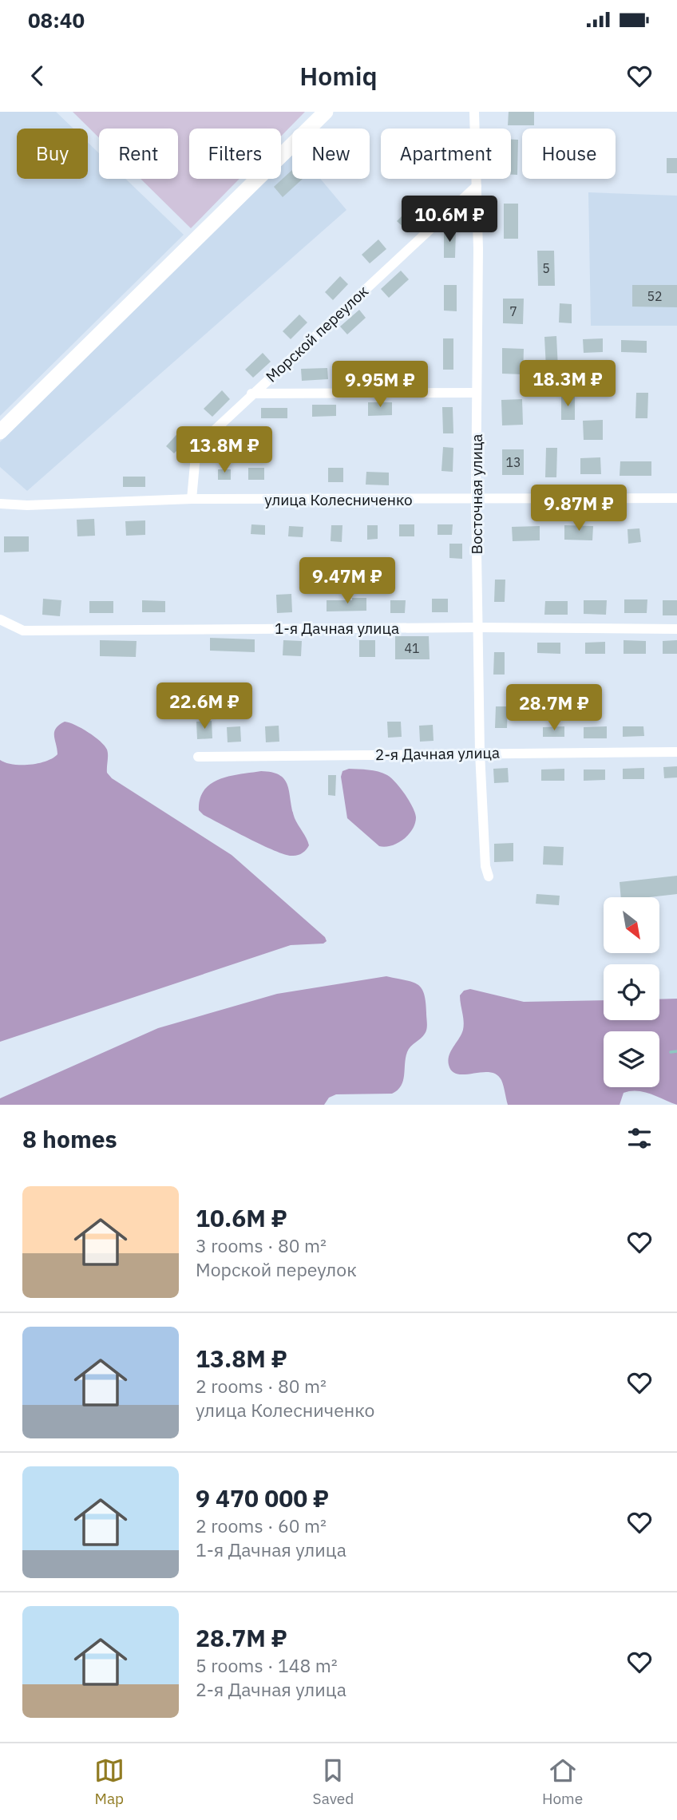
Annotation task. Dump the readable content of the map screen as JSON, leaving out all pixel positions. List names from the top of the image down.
{
  "streets": {
    "street": [
      "Морской переулок",
      "Восточная улица",
      "улица Колесниченко",
      "1-я Дачная улица",
      "2-я Дачная улица"
    ]
  },
  "crossings": [
    ["Морской переулок", "Восточная улица"],
    ["Морской переулок", "улица Колесниченко"],
    ["Восточная улица", "улица Колесниченко"],
    ["Восточная улица", "1-я Дачная улица"],
    ["Восточная улица", "2-я Дачная улица"]
  ],
  "house_numbers": [
    "5",
    "52",
    "7",
    "13",
    "41"
  ],
  "north": "bottom right",
  "page": {
    "status": "08:40",
    "header": "Homiq",
    "chip": [
      "Buy",
      "Rent",
      "Filters",
      "New",
      "Apartment",
      "House"
    ],
    "price": [
      "10.6M ₽",
      "18.3M ₽",
      "9.95M ₽",
      "13.8M ₽",
      "9.87M ₽",
      "9.47M ₽",
      "22.6M ₽",
      "28.7M ₽"
    ],
    "heading": "8 homes",
    "list": [
      {
        "name": "10.6M ₽",
        "note": "3 rooms · 80 m² · Морской переулок"
      },
      {
        "name": "13.8M ₽",
        "note": "2 rooms · 80 m² · улица Колесниченко"
      },
      {
        "name": "9 470 000 ₽",
        "note": "2 rooms · 60 m² · 1-я Дачная улица"
      },
      {
        "name": "28.7M ₽",
        "note": "5 rooms · 148 m² · 2-я Дачная улица"
      }
    ],
    "tabs": ["Map", "Saved", "Home"]
  }
}
